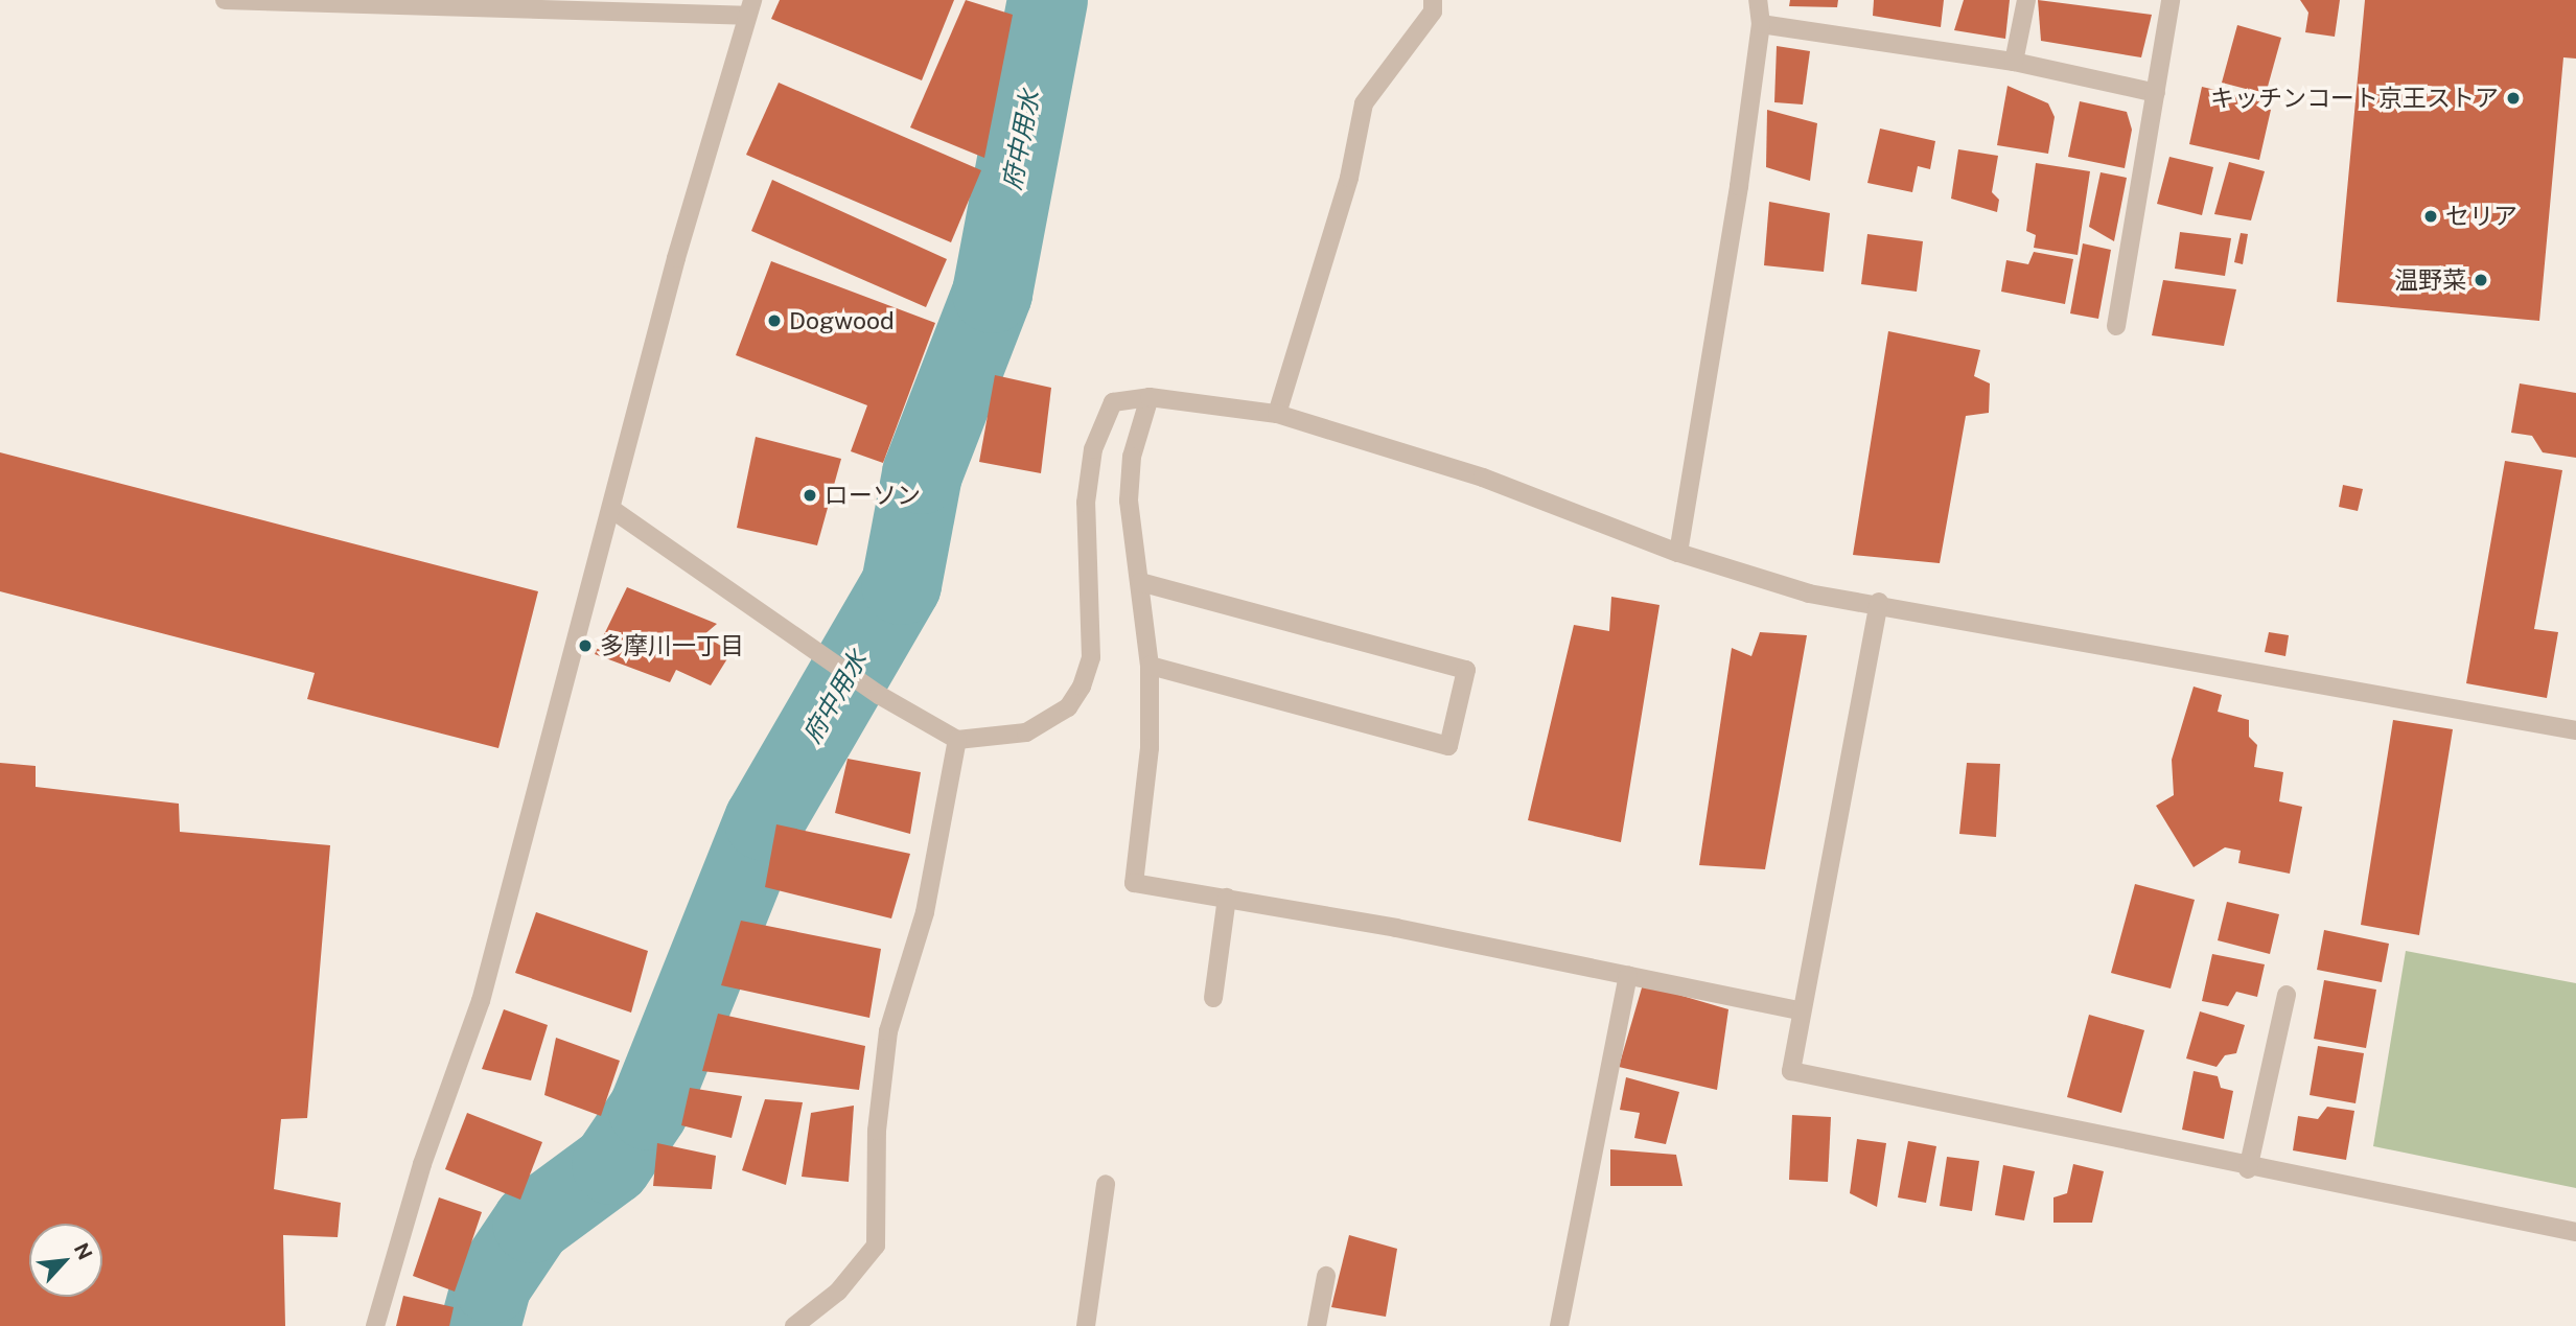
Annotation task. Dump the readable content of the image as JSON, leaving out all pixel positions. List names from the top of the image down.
{
  "water": ["府中用水"],
  "places": [
    "キッチンコート京王ストア",
    "セリア",
    "温野菜",
    "Dogwood",
    "ローソン",
    "多摩川一丁目"
  ],
  "north": "top right"
}
